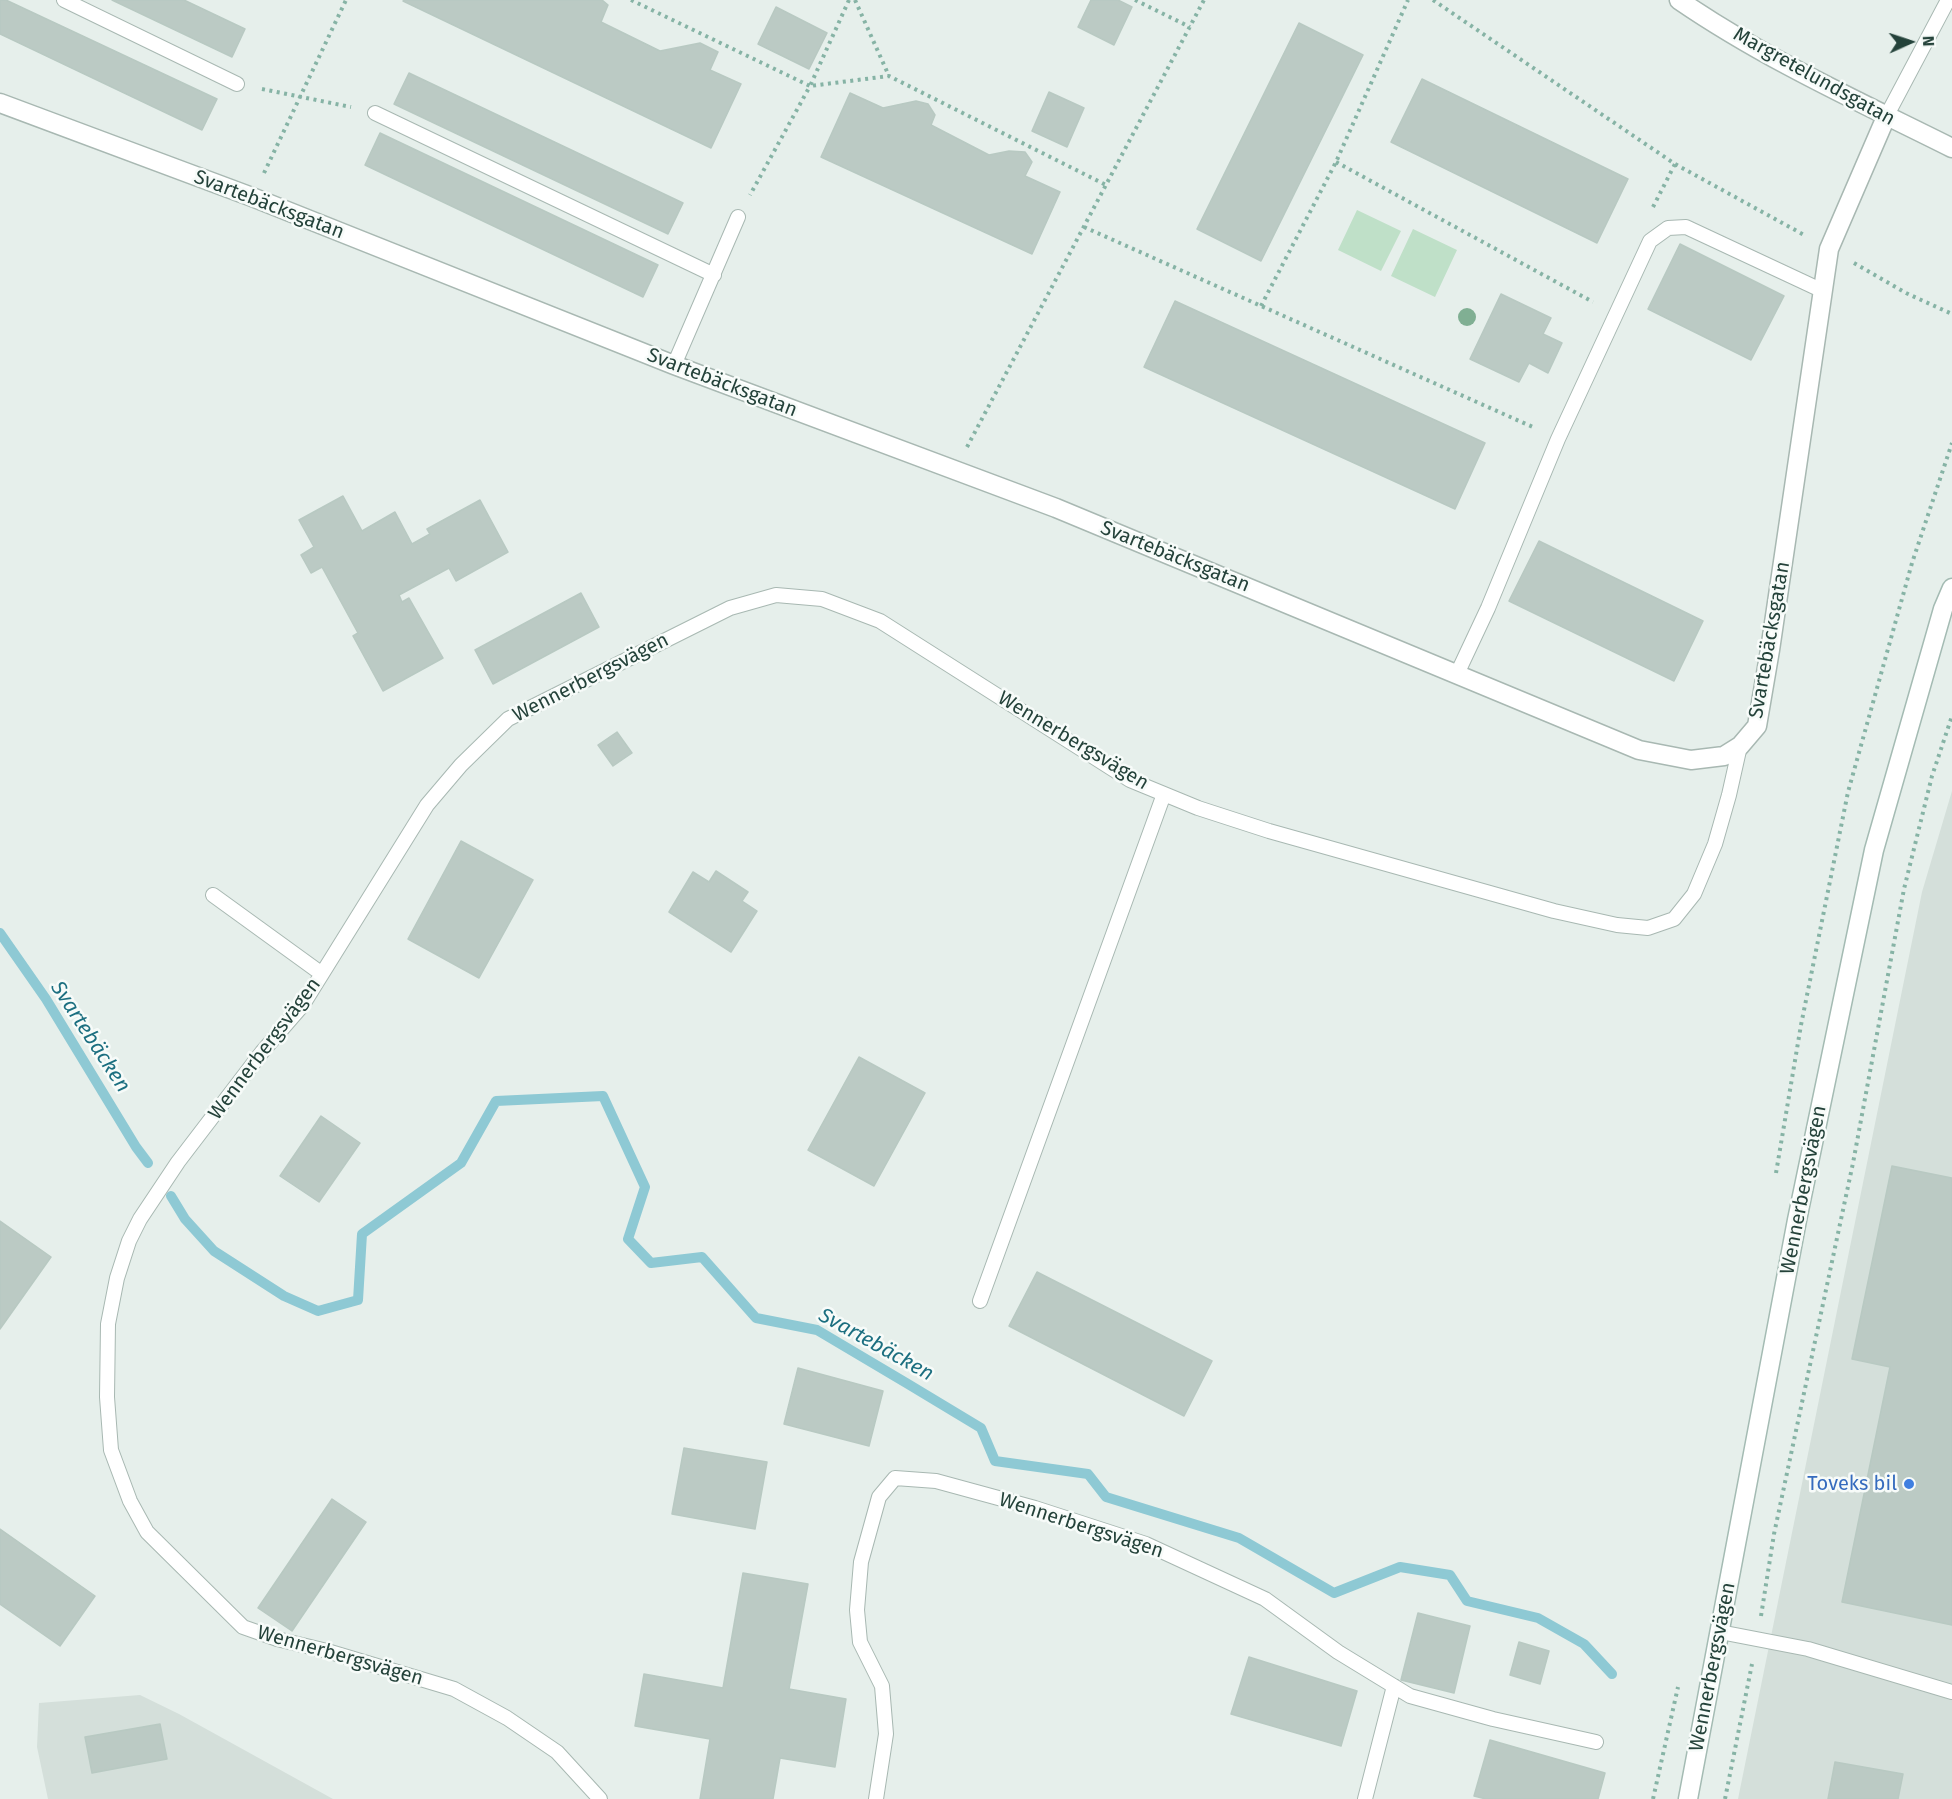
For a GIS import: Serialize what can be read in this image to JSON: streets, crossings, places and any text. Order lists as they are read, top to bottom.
{
  "streets": {
    "street": ["Margretelundsgatan", "Svartebäcksgatan", "Wennerbergsvägen"]
  },
  "crossings": [
    ["Margretelundsgatan", "Svartebäcksgatan"],
    ["Svartebäcksgatan", "Wennerbergsvägen"]
  ],
  "water": ["Svartebäcken"],
  "places": ["Toveks bil"],
  "north": "right"
}
